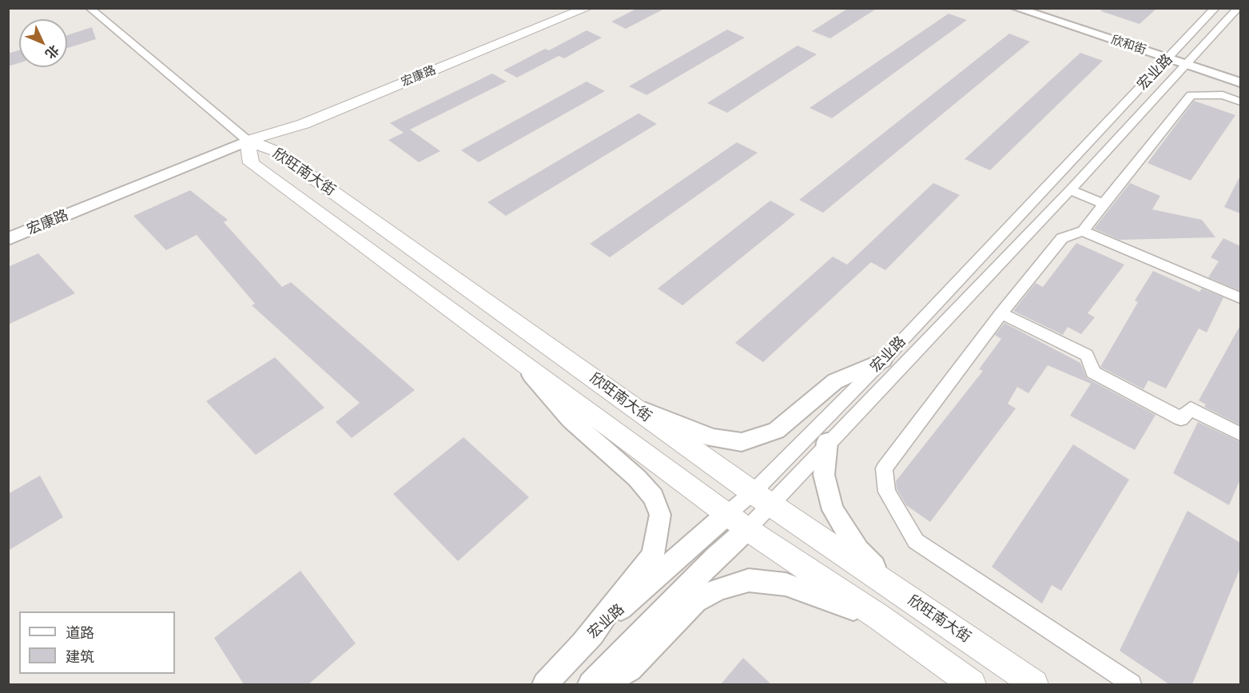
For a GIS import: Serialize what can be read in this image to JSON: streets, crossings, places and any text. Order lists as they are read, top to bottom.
{
  "streets": {
    "main road": ["宏康路", "欣旺南大街"],
    "street": ["欣和街", "宏业路"]
  },
  "crossings": [
    ["欣和街", "宏业路"],
    ["宏业路", "欣旺南大街"],
    ["宏康路", "欣旺南大街"]
  ],
  "legend": ["道路", "建筑"],
  "north": "bottom right"
}
